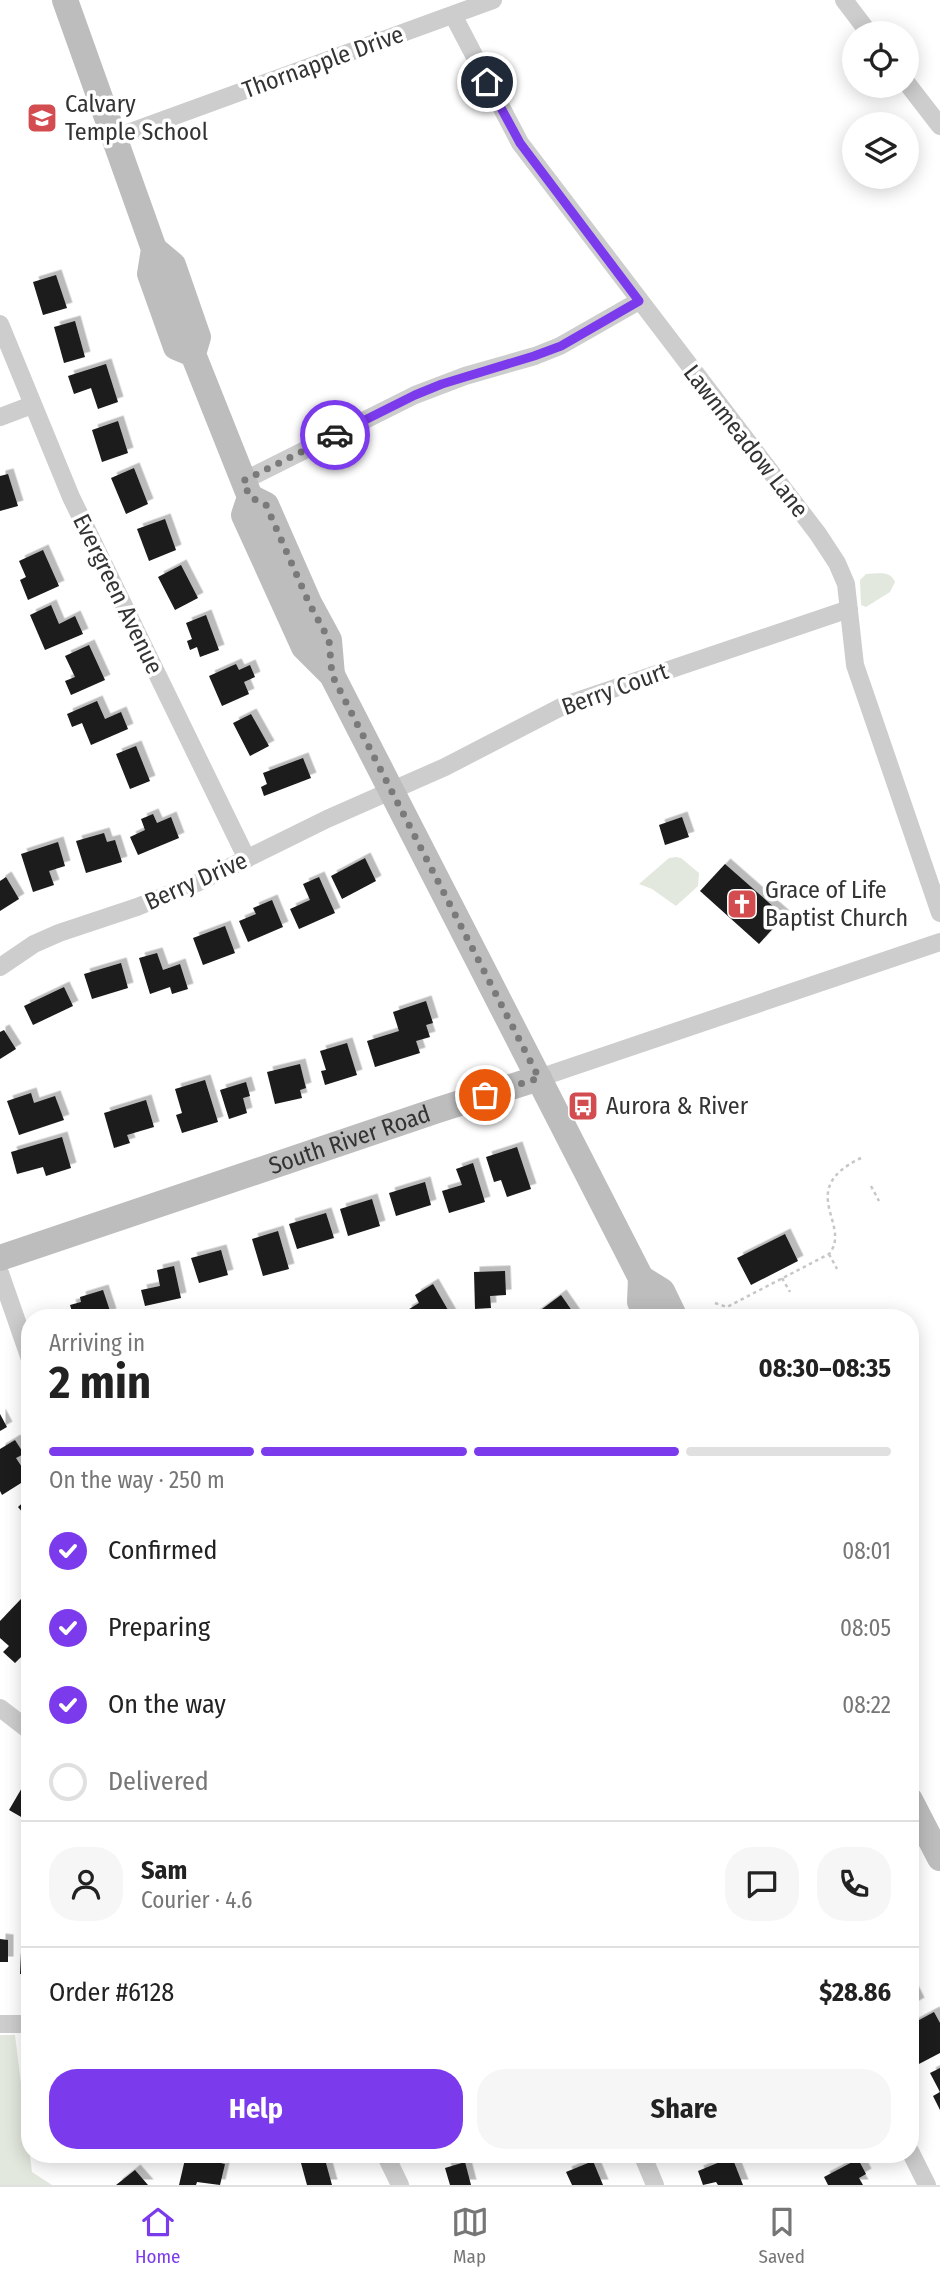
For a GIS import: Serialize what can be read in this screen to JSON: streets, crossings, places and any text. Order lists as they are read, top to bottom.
{
  "streets": {
    "main road": ["South River Road"],
    "street": [
      "Thornapple Drive",
      "Lawnmeadow Lane",
      "Evergreen Avenue",
      "Berry Court",
      "Berry Drive"
    ]
  },
  "crossings": [
    ["Thornapple Drive", "Lawnmeadow Lane"],
    ["Lawnmeadow Lane", "Berry Court"],
    ["Evergreen Avenue", "Berry Drive"],
    ["Berry Court", "Berry Drive"]
  ],
  "places": {
    "school or university": ["Calvary Temple School"],
    "church": ["Grace of Life Baptist Church"],
    "bus stop": ["Aurora & River"]
  },
  "page": {
    "heading": ["2 min", "Arriving in", "08:30–08:35"],
    "panel": [
      "Sam",
      "Courier · 4.6",
      "Order #6128",
      "$28.86"
    ],
    "bar": "On the way · 250 m",
    "list": [
      ["Confirmed", "08:01"],
      ["Preparing", "08:05"],
      ["On the way", "08:22"],
      "Delivered"
    ],
    "buttons": ["Help", "Share"],
    "tabs": ["Home", "Map", "Saved"]
  }
}
